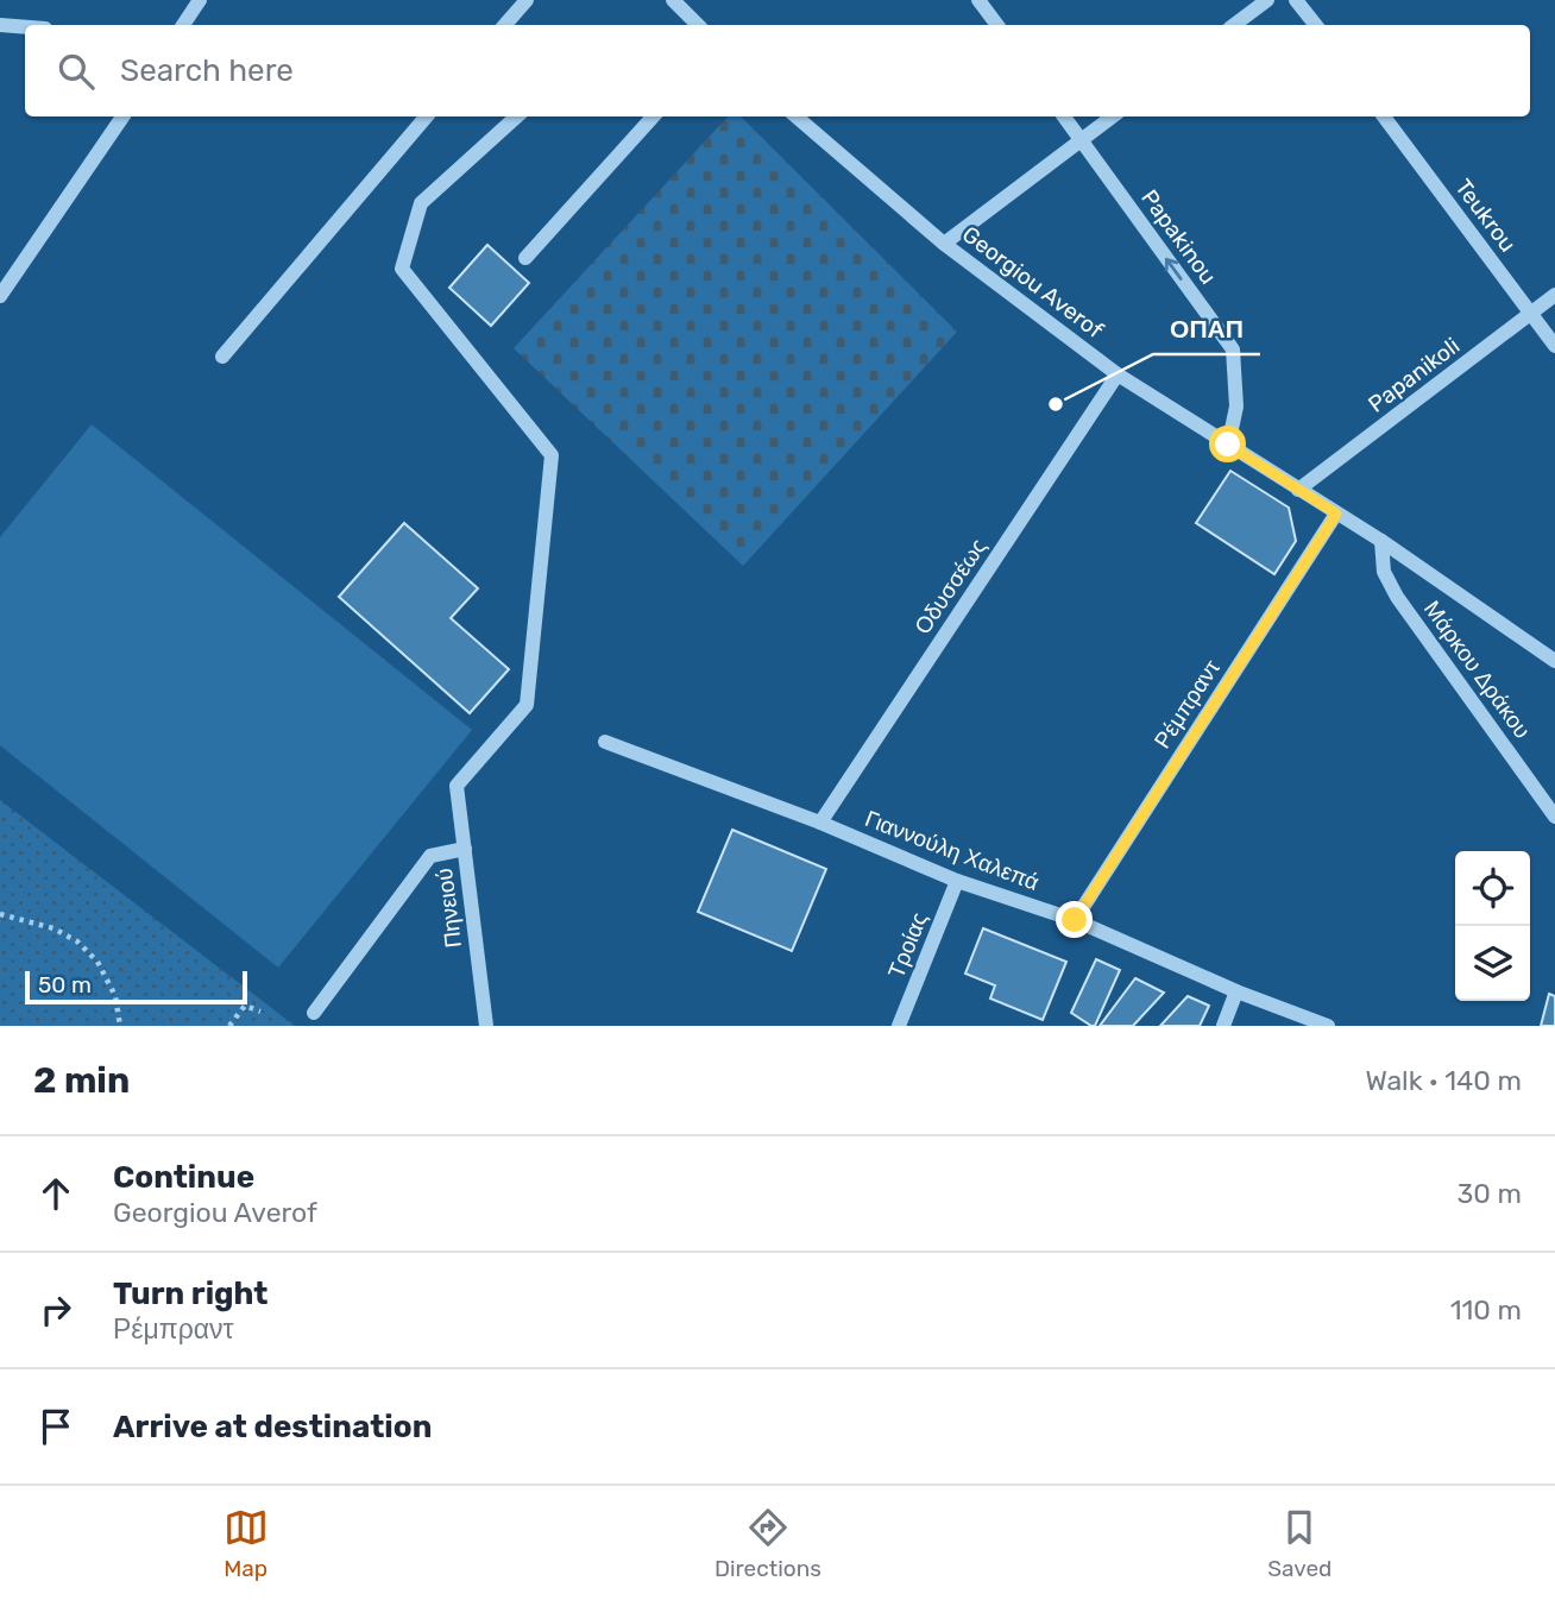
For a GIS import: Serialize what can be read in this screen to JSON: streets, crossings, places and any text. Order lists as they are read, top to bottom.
{
  "streets": {
    "street": [
      "Teukrou",
      "Papakinou",
      "Georgiou Averof",
      "Papanikoli",
      "Οδυσσέως",
      "Μάρκου Δράκου",
      "Ρέμπραντ",
      "Γιαννούλη Χαλεπά",
      "Πηνειού",
      "Τροίας"
    ]
  },
  "crossings": [
    ["Teukrou", "Papanikoli"],
    ["Papakinou", "Georgiou Averof"],
    ["Georgiou Averof", "Papanikoli"],
    ["Georgiou Averof", "Οδυσσέως"],
    ["Georgiou Averof", "Μάρκου Δράκου"],
    ["Georgiou Averof", "Ρέμπραντ"],
    ["Οδυσσέως", "Γιαννούλη Χαλεπά"],
    ["Ρέμπραντ", "Γιαννούλη Χαλεπά"],
    ["Γιαννούλη Χαλεπά", "Τροίας"]
  ],
  "one_way": ["Papakinou"],
  "places": ["ΟΠΑΠ"],
  "scale_bar": "50 m",
  "page": {
    "search": "Search here",
    "scale": "50 m",
    "heading": ["2 min", "Walk · 140 m"],
    "list": [
      ["Continue", "Georgiou Averof", "30 m"],
      ["Turn right", "Ρέμπραντ", "110 m"],
      "Arrive at destination"
    ],
    "nav": ["Map", "Directions", "Saved"]
  }
}
